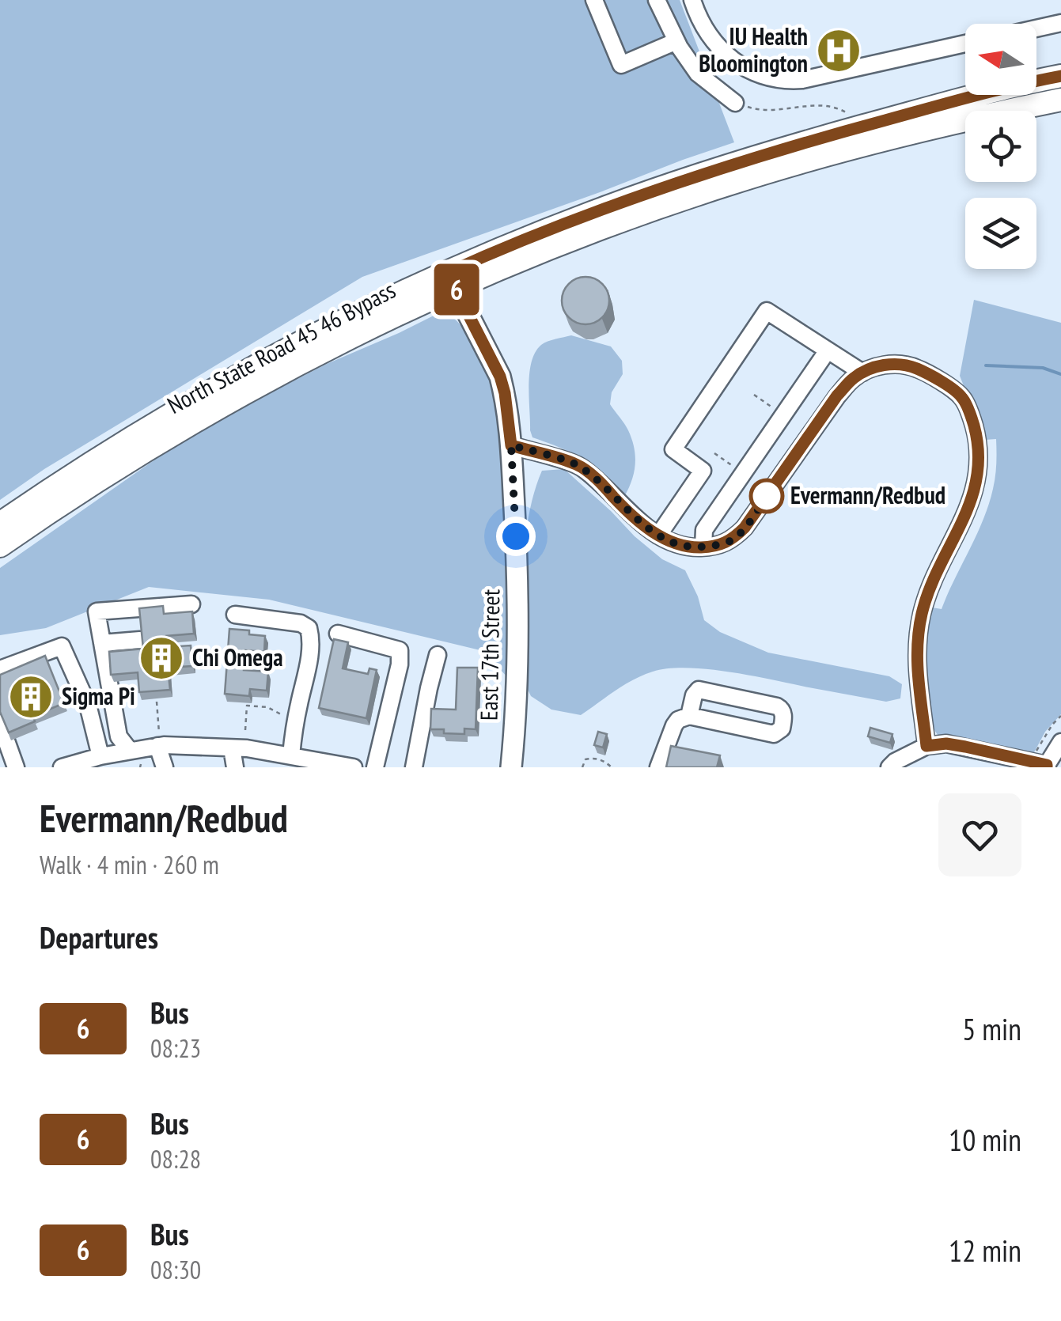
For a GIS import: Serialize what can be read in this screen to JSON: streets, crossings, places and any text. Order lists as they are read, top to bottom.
{
  "streets": {
    "highway": ["North State Road 45 46 Bypass"],
    "main road": ["East 17th Street"]
  },
  "crossings": [
    ["North State Road 45 46 Bypass", "East 17th Street"]
  ],
  "places": {
    "hospital": ["IU Health Bloomington"],
    "other": ["Evermann/Redbud"],
    "building": ["Chi Omega", "Sigma Pi"]
  },
  "lines": ["bus line 6"],
  "north": "left",
  "page": {
    "on_map": "6",
    "heading": [
      ["Evermann/Redbud", "Walk · 4 min · 260 m"],
      "Departures"
    ],
    "list": [
      {
        "mark": "6",
        "name": "Bus",
        "note": "08:23",
        "value": "5 min"
      },
      {
        "mark": "6",
        "name": "Bus",
        "note": "08:28",
        "value": "10 min"
      },
      {
        "mark": "6",
        "name": "Bus",
        "note": "08:30",
        "value": "12 min"
      }
    ]
  }
}
